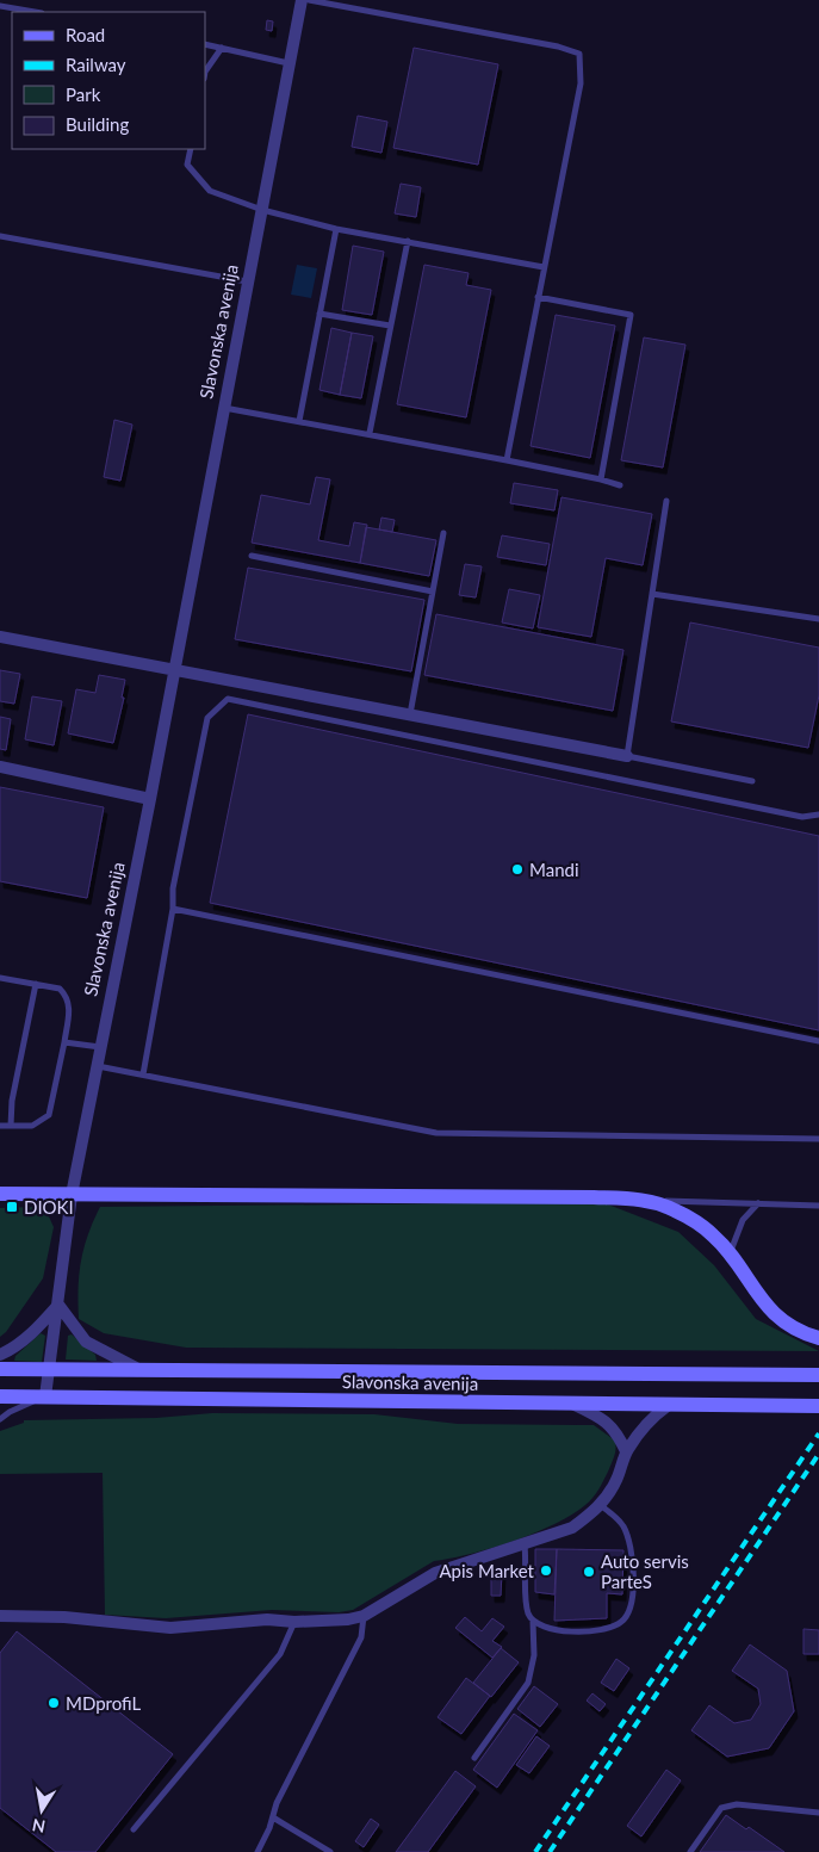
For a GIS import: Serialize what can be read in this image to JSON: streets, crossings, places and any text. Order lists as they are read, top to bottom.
{
  "streets": {
    "main road": ["Slavonska avenija"]
  },
  "places": {
    "other": [
      "Mandi",
      "Apis Market",
      "Auto servis ParteS",
      "MDprofiL"
    ],
    "transit": ["DIOKI"]
  },
  "legend": [
    "Road",
    "Railway",
    "Park",
    "Building"
  ],
  "north": "bottom"
}
